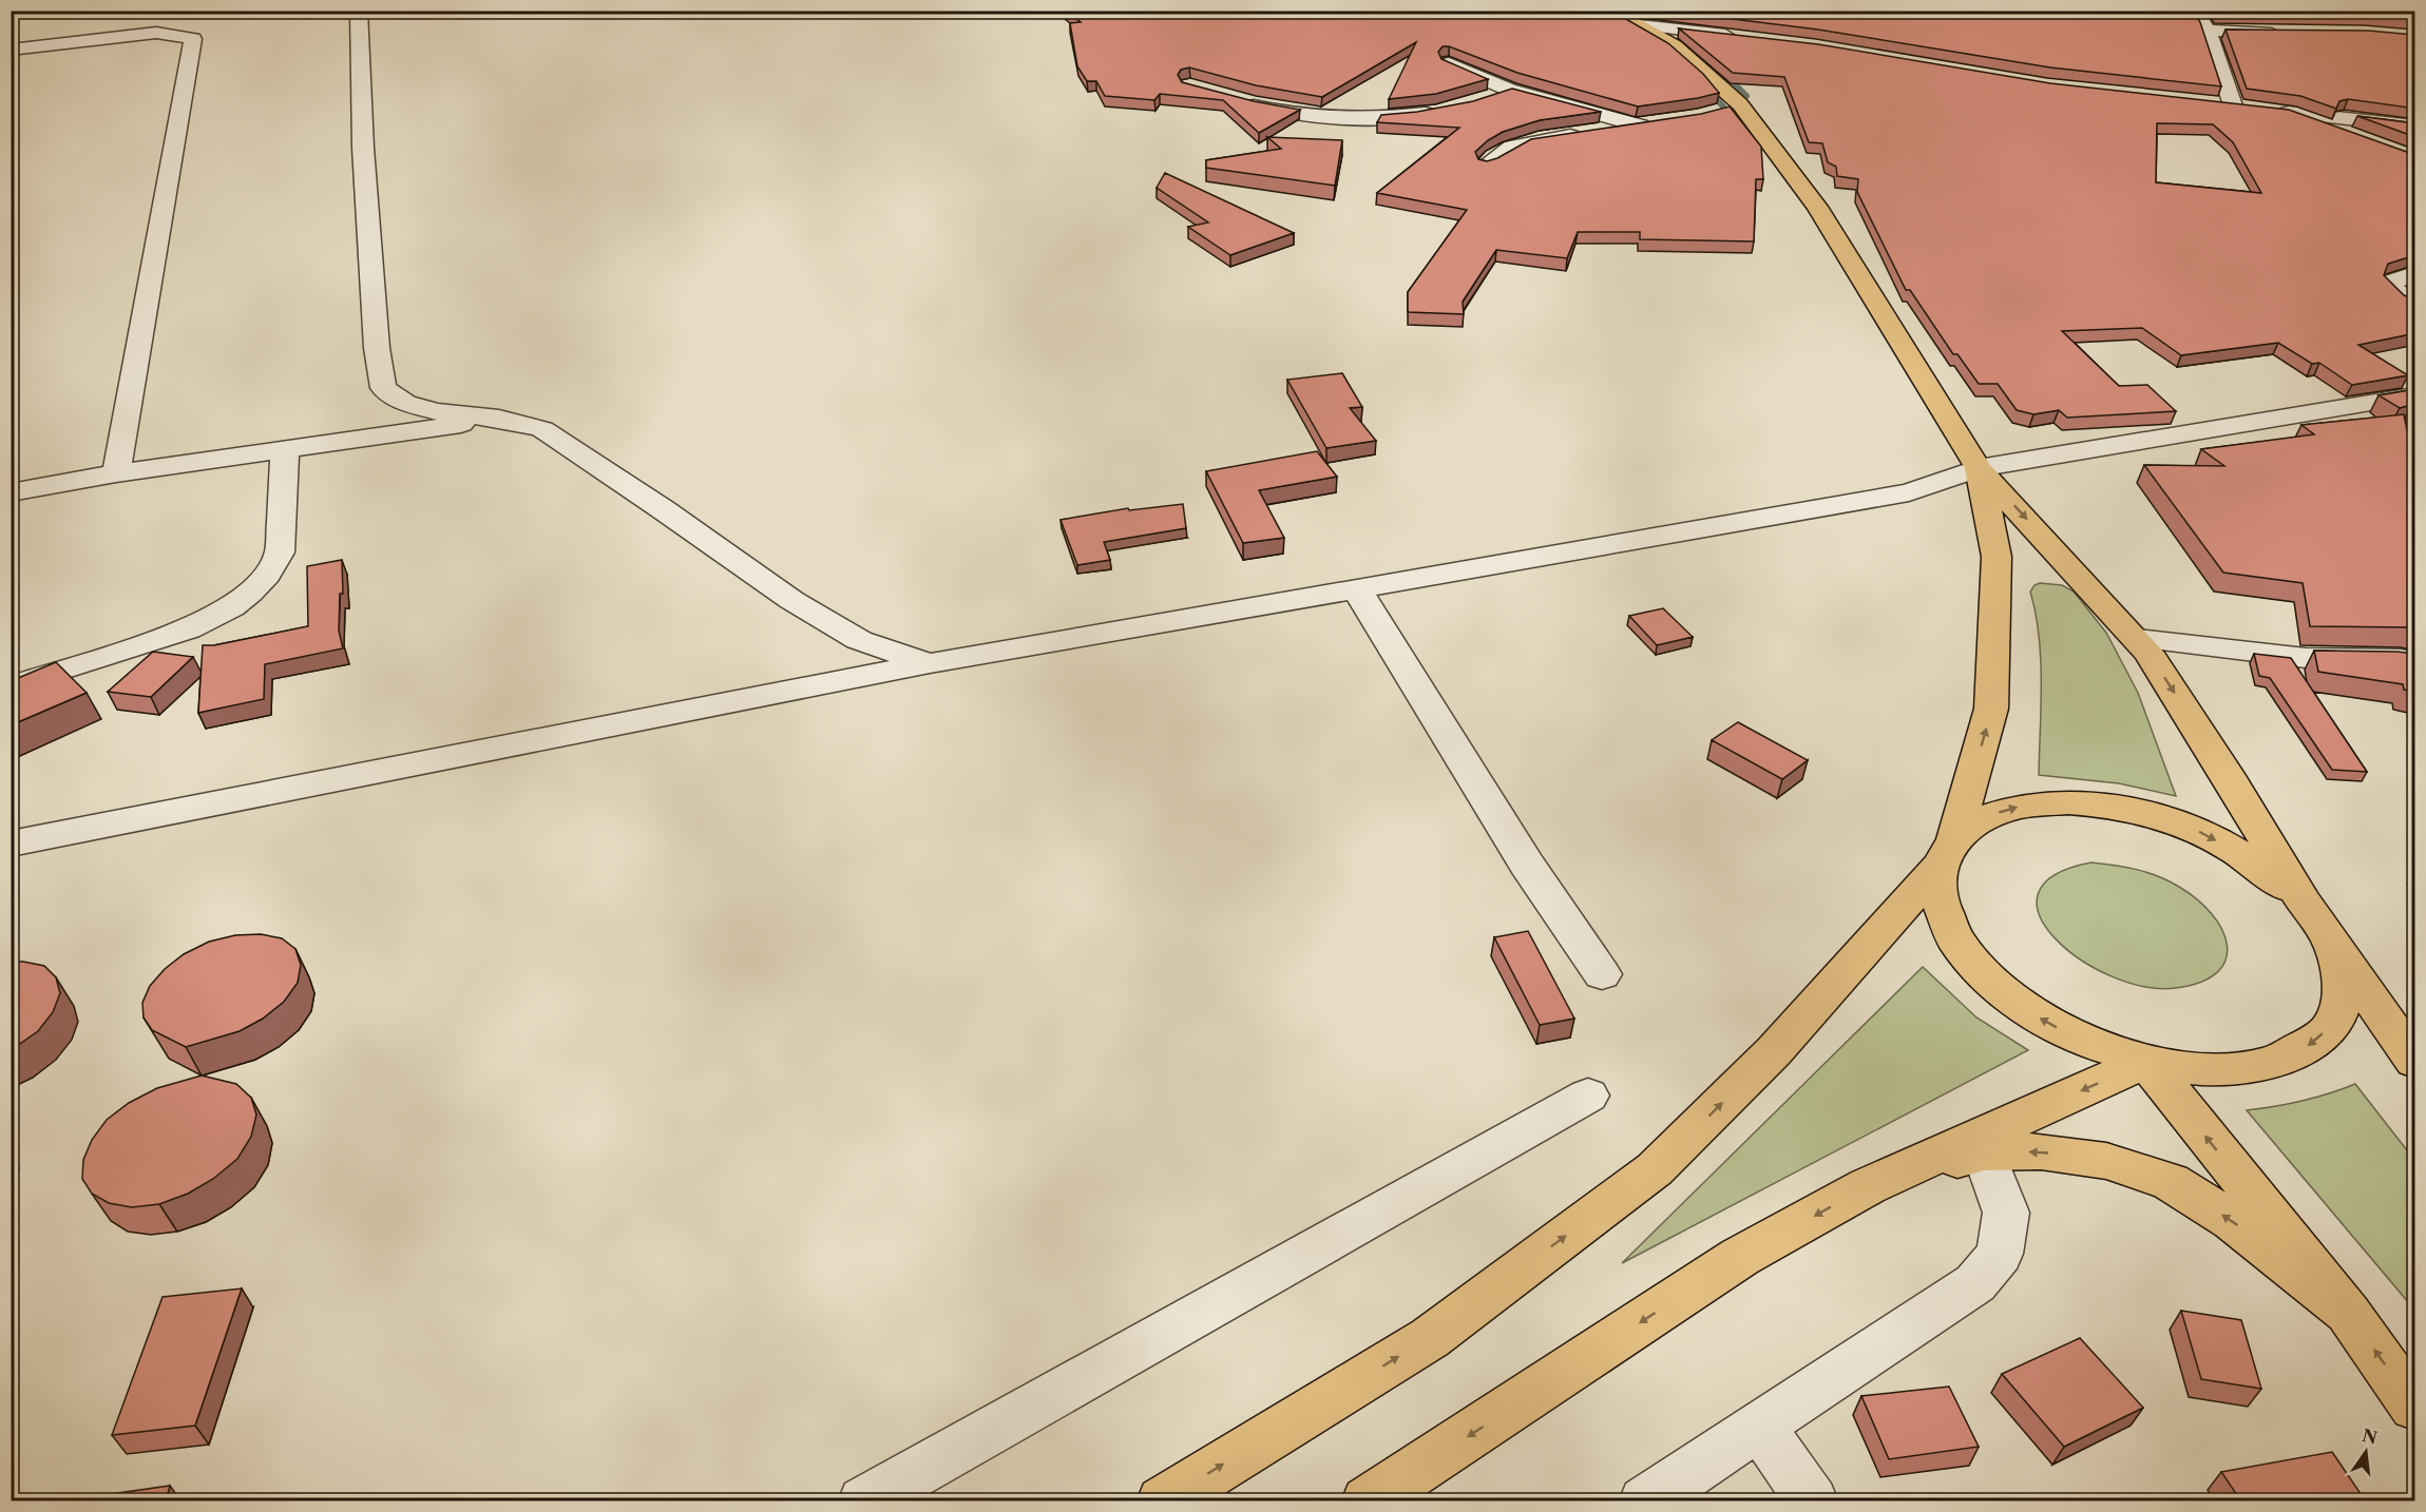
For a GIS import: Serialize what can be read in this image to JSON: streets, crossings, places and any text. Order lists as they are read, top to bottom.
{
  "north": "top"
}
